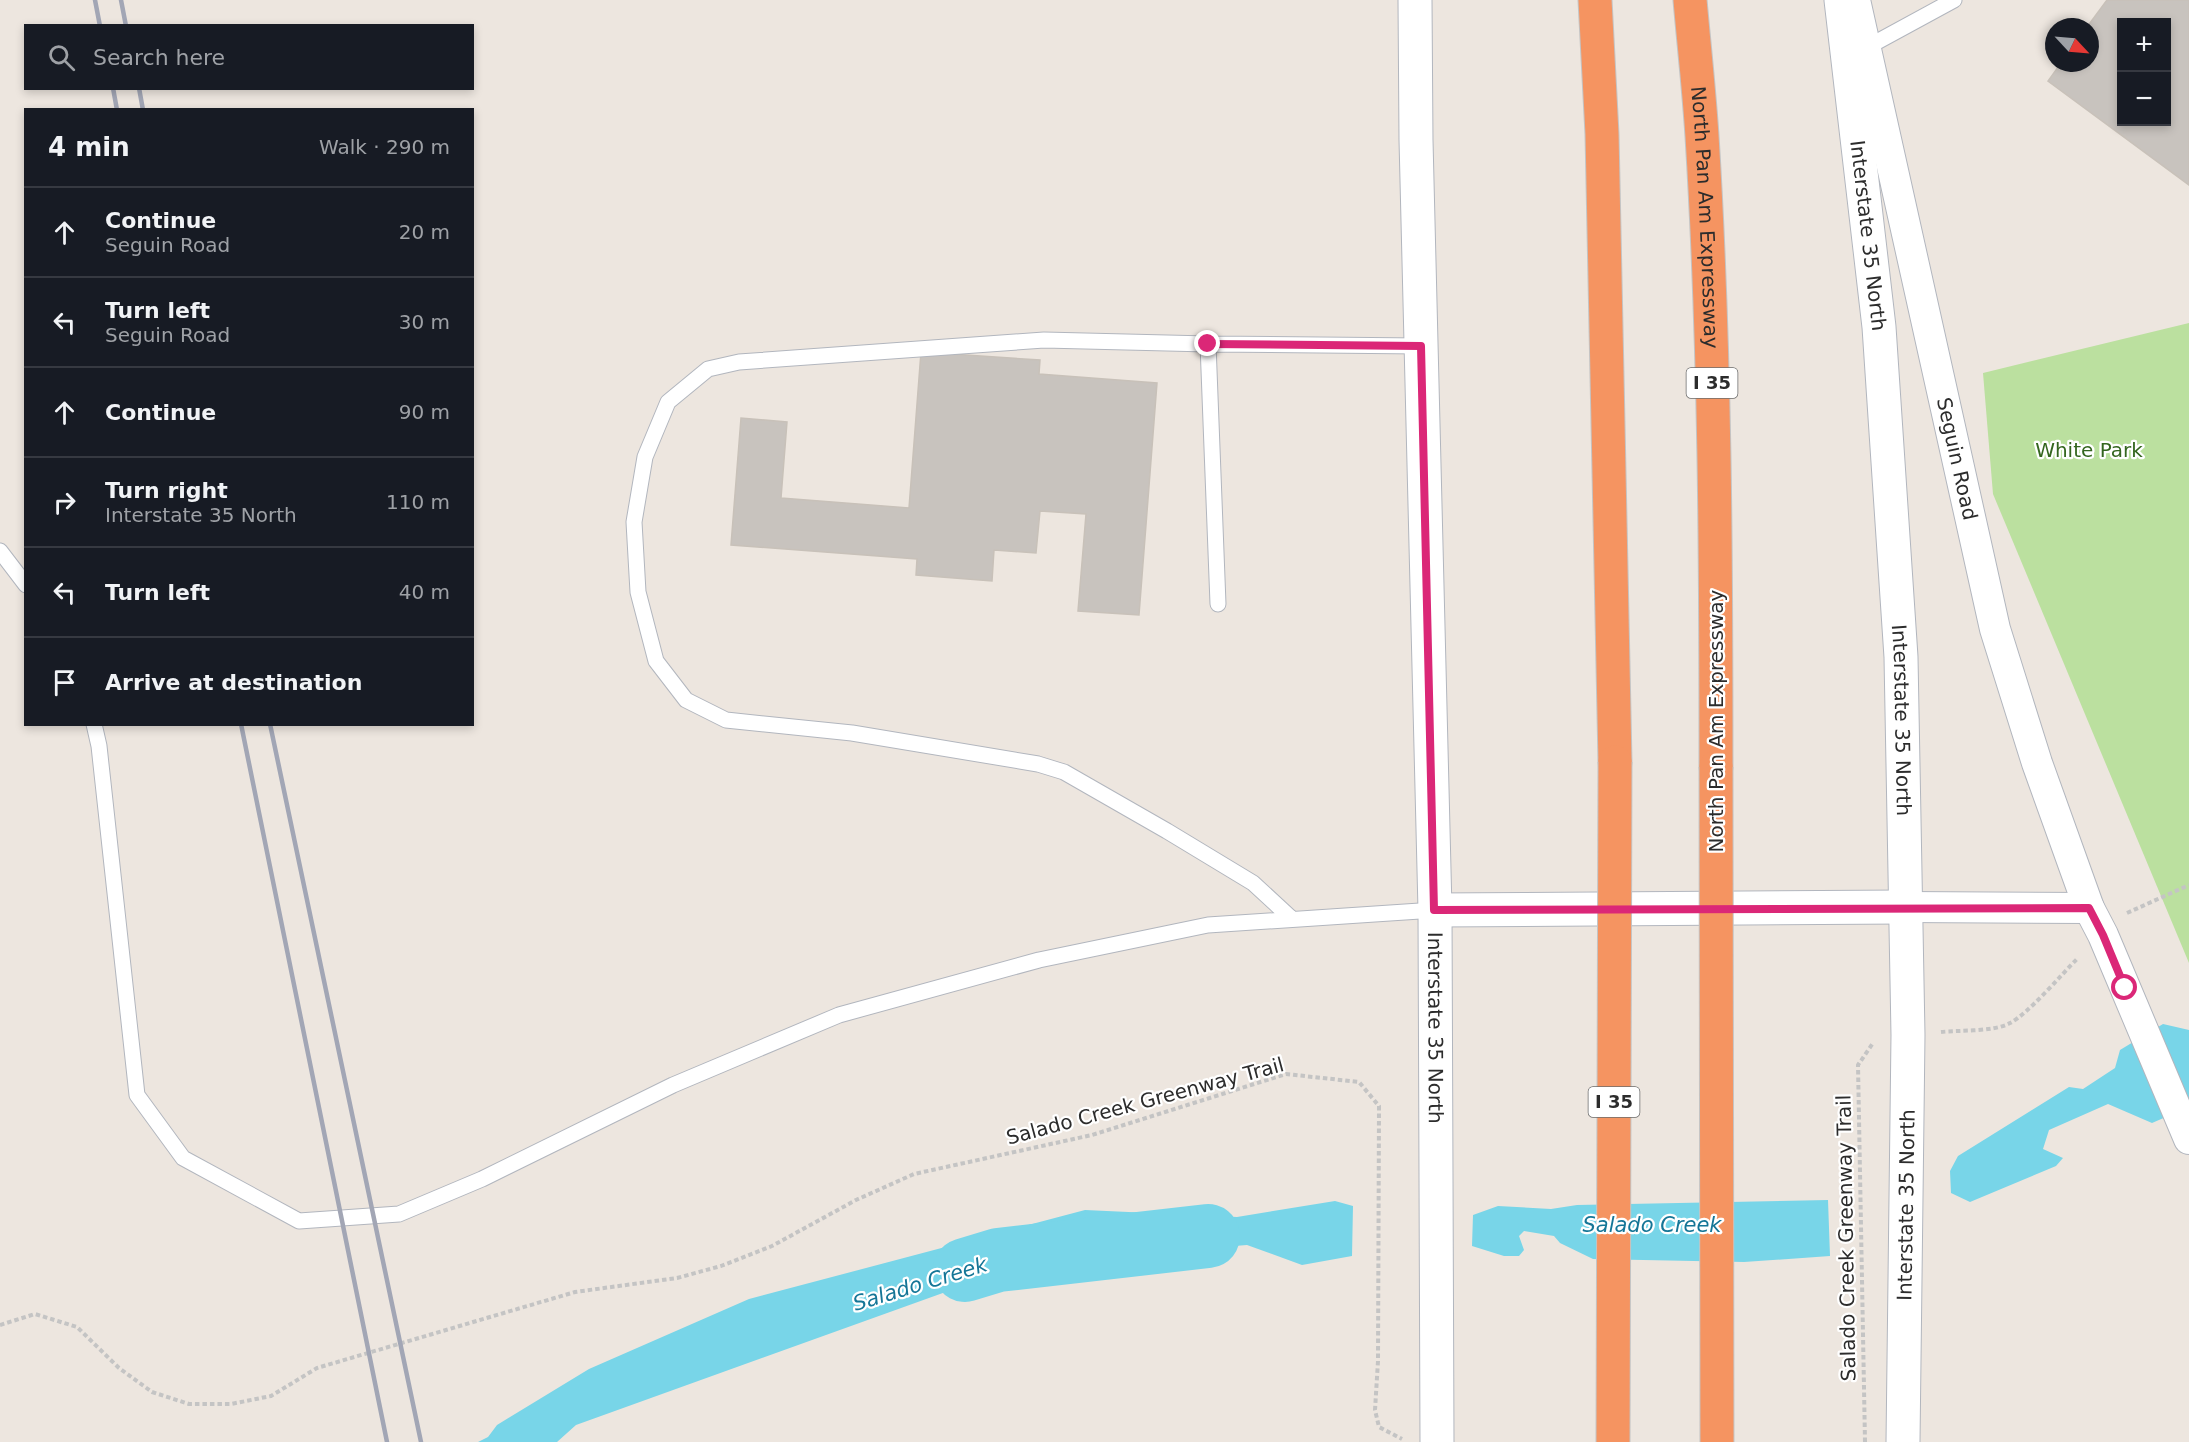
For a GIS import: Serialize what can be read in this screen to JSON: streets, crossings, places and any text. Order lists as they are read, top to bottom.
{
  "streets": {
    "highway": ["North Pan Am Expressway", "I 35"],
    "main road": ["Interstate 35 North"],
    "street": ["Seguin Road"],
    "path": ["Salado Creek Greenway Trail"]
  },
  "crossings": [
    ["Interstate 35 North", "Seguin Road"],
    ["Interstate 35 North", "Salado Creek Greenway Trail"]
  ],
  "water": ["Salado Creek"],
  "parks": ["White Park"],
  "north": "bottom right",
  "page": {
    "map_buttons": ["+", "−"],
    "search": "Search here",
    "heading": ["4 min", "Walk · 290 m"],
    "list": [
      ["Continue", "Seguin Road", "20 m"],
      ["Turn left", "Seguin Road", "30 m"],
      ["Continue", "90 m"],
      ["Turn right", "Interstate 35 North", "110 m"],
      ["Turn left", "40 m"],
      "Arrive at destination"
    ]
  }
}
